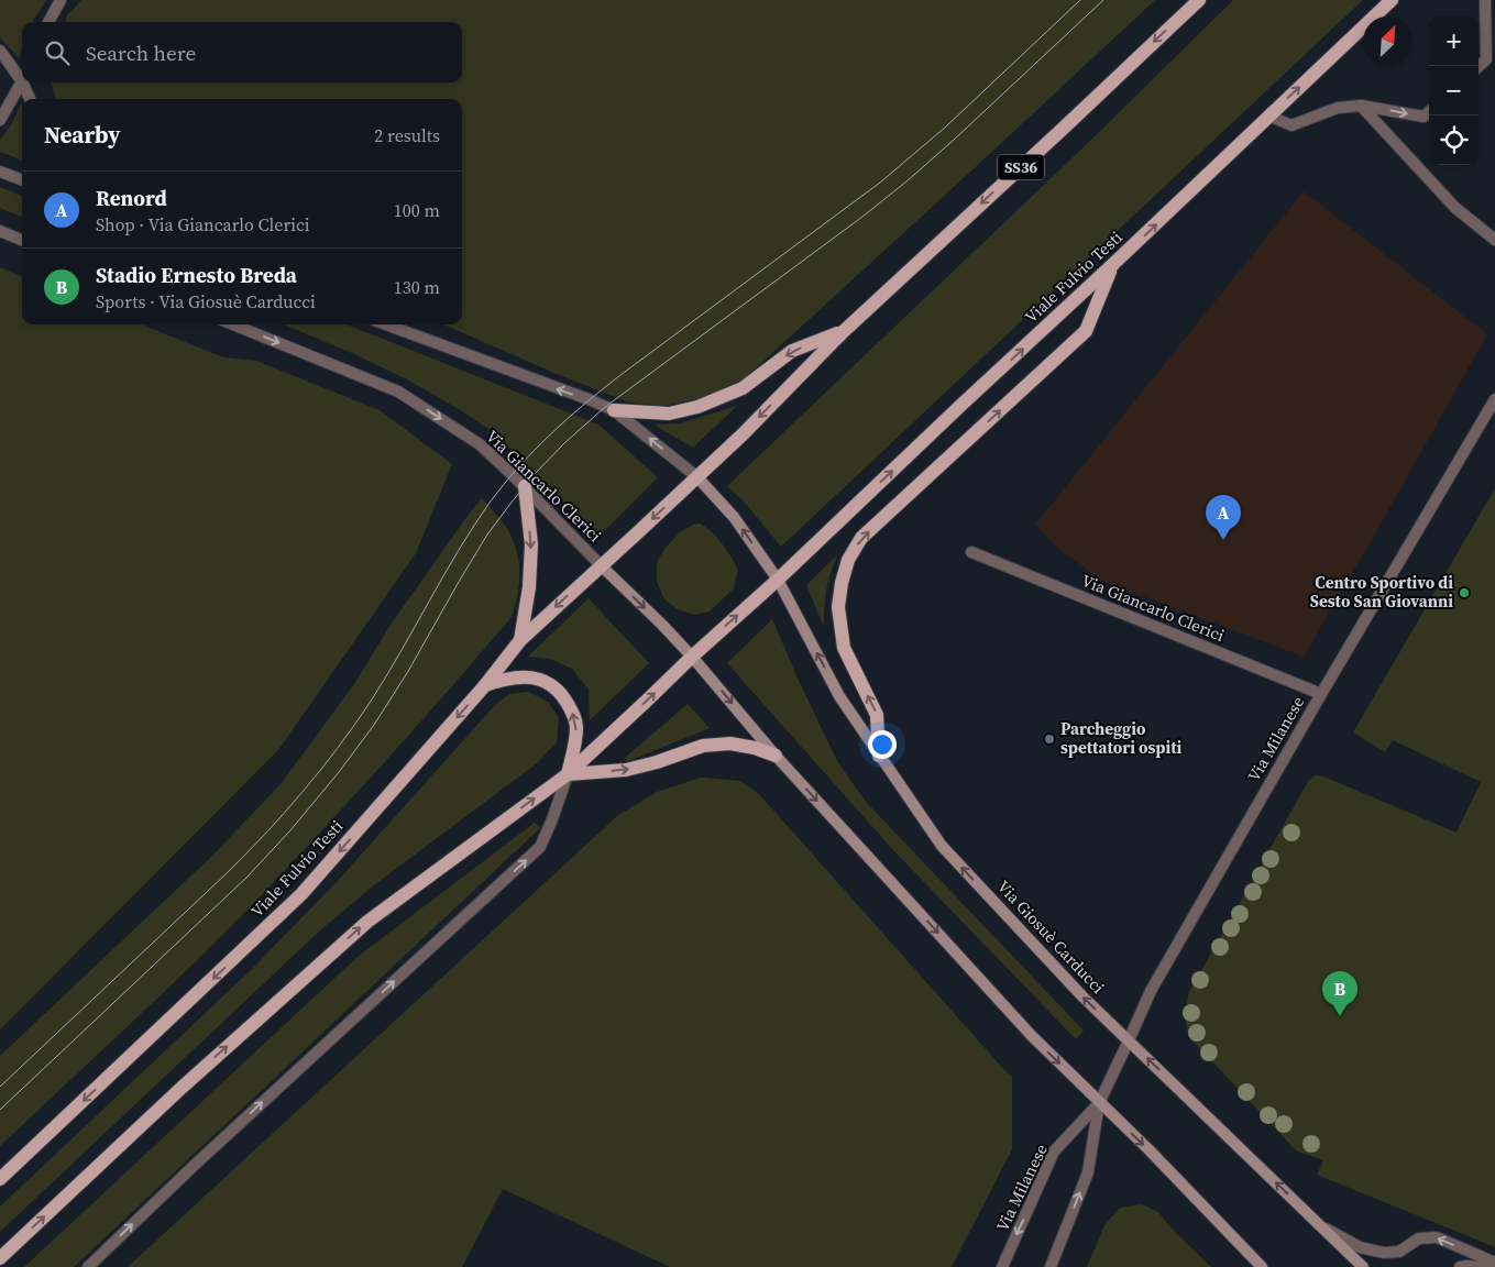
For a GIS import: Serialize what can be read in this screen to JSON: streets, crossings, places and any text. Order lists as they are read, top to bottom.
{
  "streets": {
    "main road": ["SS36", "Viale Fulvio Testi", "Via Giosuè Carducci"],
    "street": ["Via Giancarlo Clerici", "Via Milanese"]
  },
  "crossings": [
    ["Viale Fulvio Testi", "Via Giancarlo Clerici"],
    ["Viale Fulvio Testi", "Via Giosuè Carducci"],
    ["Via Giancarlo Clerici", "Via Milanese"],
    ["Via Milanese", "Via Giosuè Carducci"]
  ],
  "places": ["Centro Sportivo di Sesto San Giovanni", "Parcheggio spettatori ospiti"],
  "north": "top right",
  "page": {
    "map_buttons": ["+", "−"],
    "search": "Search here",
    "heading": ["Nearby", "2 results"],
    "list": [
      {
        "mark": "A",
        "name": "Renord",
        "note": "Shop · Via Giancarlo Clerici",
        "value": "100 m"
      },
      {
        "mark": "B",
        "name": "Stadio Ernesto Breda",
        "note": "Sports · Via Giosuè Carducci",
        "value": "130 m"
      }
    ],
    "pins": ["A", "B"]
  }
}
